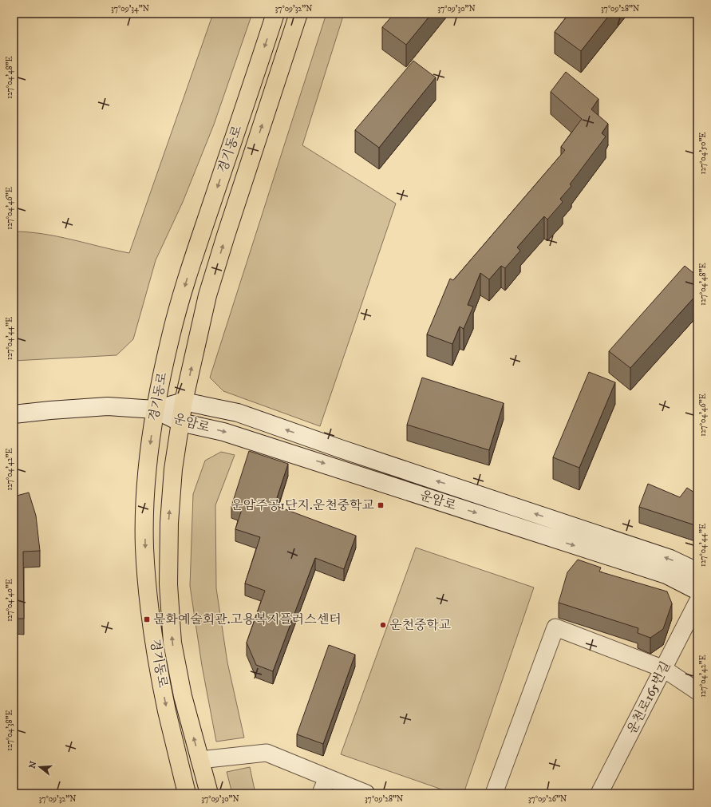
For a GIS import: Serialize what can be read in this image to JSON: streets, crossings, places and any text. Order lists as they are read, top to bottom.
{
  "streets": {
    "main road": ["경기동로"],
    "street": ["운암로", "운천로165번길"]
  },
  "crossings": [
    ["경기동로", "운암로"]
  ],
  "places": {
    "transit": ["운암주공1단지.운천중학교", "문화예술회관.고용복지플러스센터"],
    "other": ["운천중학교"]
  },
  "north": "left",
  "coordinates": [
    "37°09'34\"N",
    "37°09'32\"N",
    "37°09'30\"N",
    "37°09'28\"N",
    "127°04'48\"E",
    "127°04'50\"E",
    "127°04'46\"E",
    "127°04'44\"E",
    "127°04'42\"E",
    "127°04'40\"E",
    "127°04'38\"E",
    "37°09'26\"N"
  ]
}
